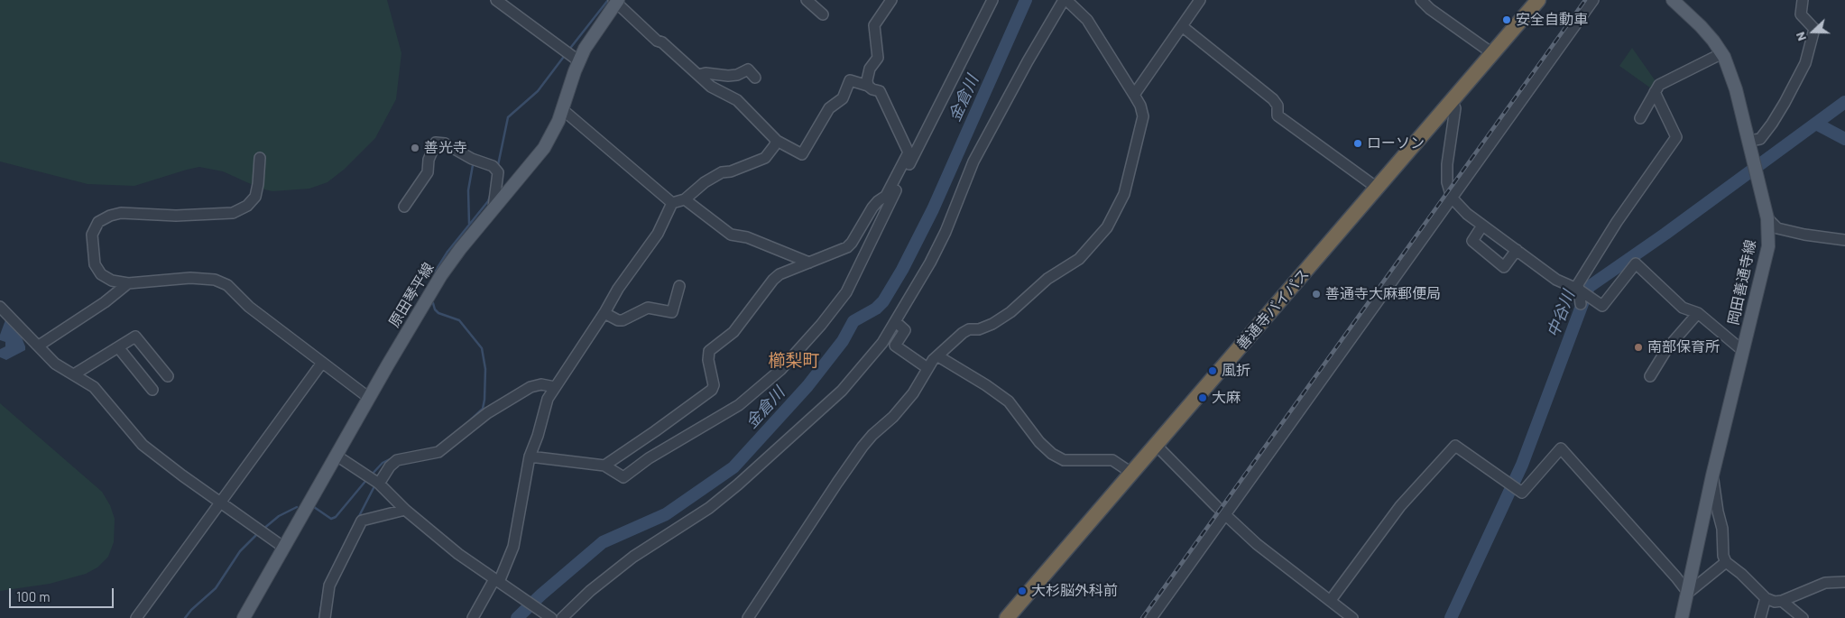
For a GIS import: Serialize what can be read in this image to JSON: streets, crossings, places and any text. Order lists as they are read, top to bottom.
{
  "streets": {
    "highway": ["善通寺バイパス"],
    "main road": ["岡田善通寺線", "原田琴平線"]
  },
  "districts": ["櫛梨町"],
  "water": ["金倉川", "中谷川"],
  "places": [
    "安全自動車",
    "ローソン",
    "善光寺",
    "善通寺大麻郵便局",
    "南部保育所",
    "風折",
    "大麻",
    "大杉脳外科前"
  ],
  "scale_bar": "100 m",
  "north": "left"
}
